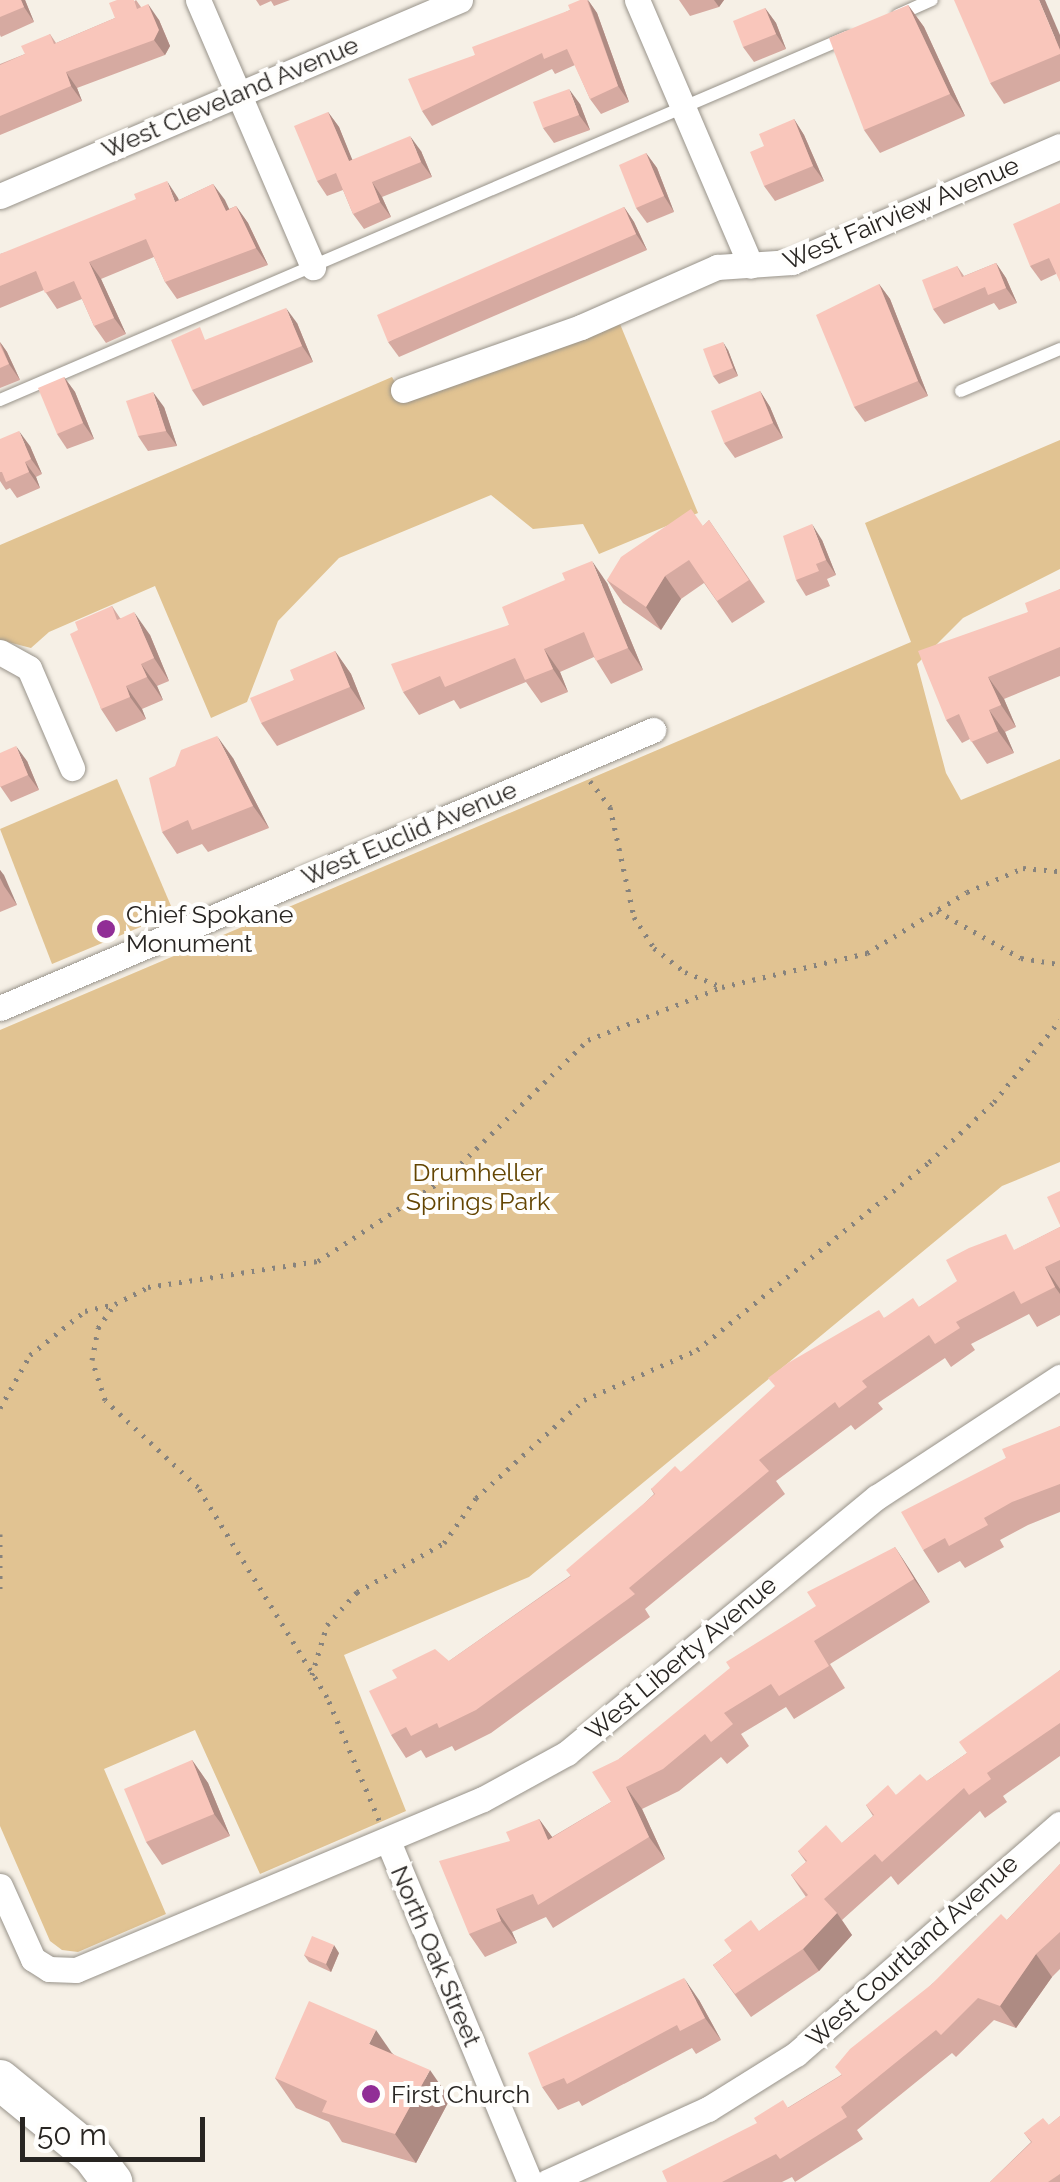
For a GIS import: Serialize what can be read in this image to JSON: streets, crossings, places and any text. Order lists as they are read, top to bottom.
{
  "streets": {
    "street": [
      "West Cleveland Avenue",
      "West Fairview Avenue",
      "West Euclid Avenue",
      "West Liberty Avenue",
      "West Courtland Avenue",
      "North Oak Street"
    ]
  },
  "crossings": [
    ["West Liberty Avenue", "North Oak Street"]
  ],
  "parks": ["Drumheller Springs Park"],
  "places": ["Chief Spokane Monument", "First Church"],
  "scale_bar": "50 m"
}
